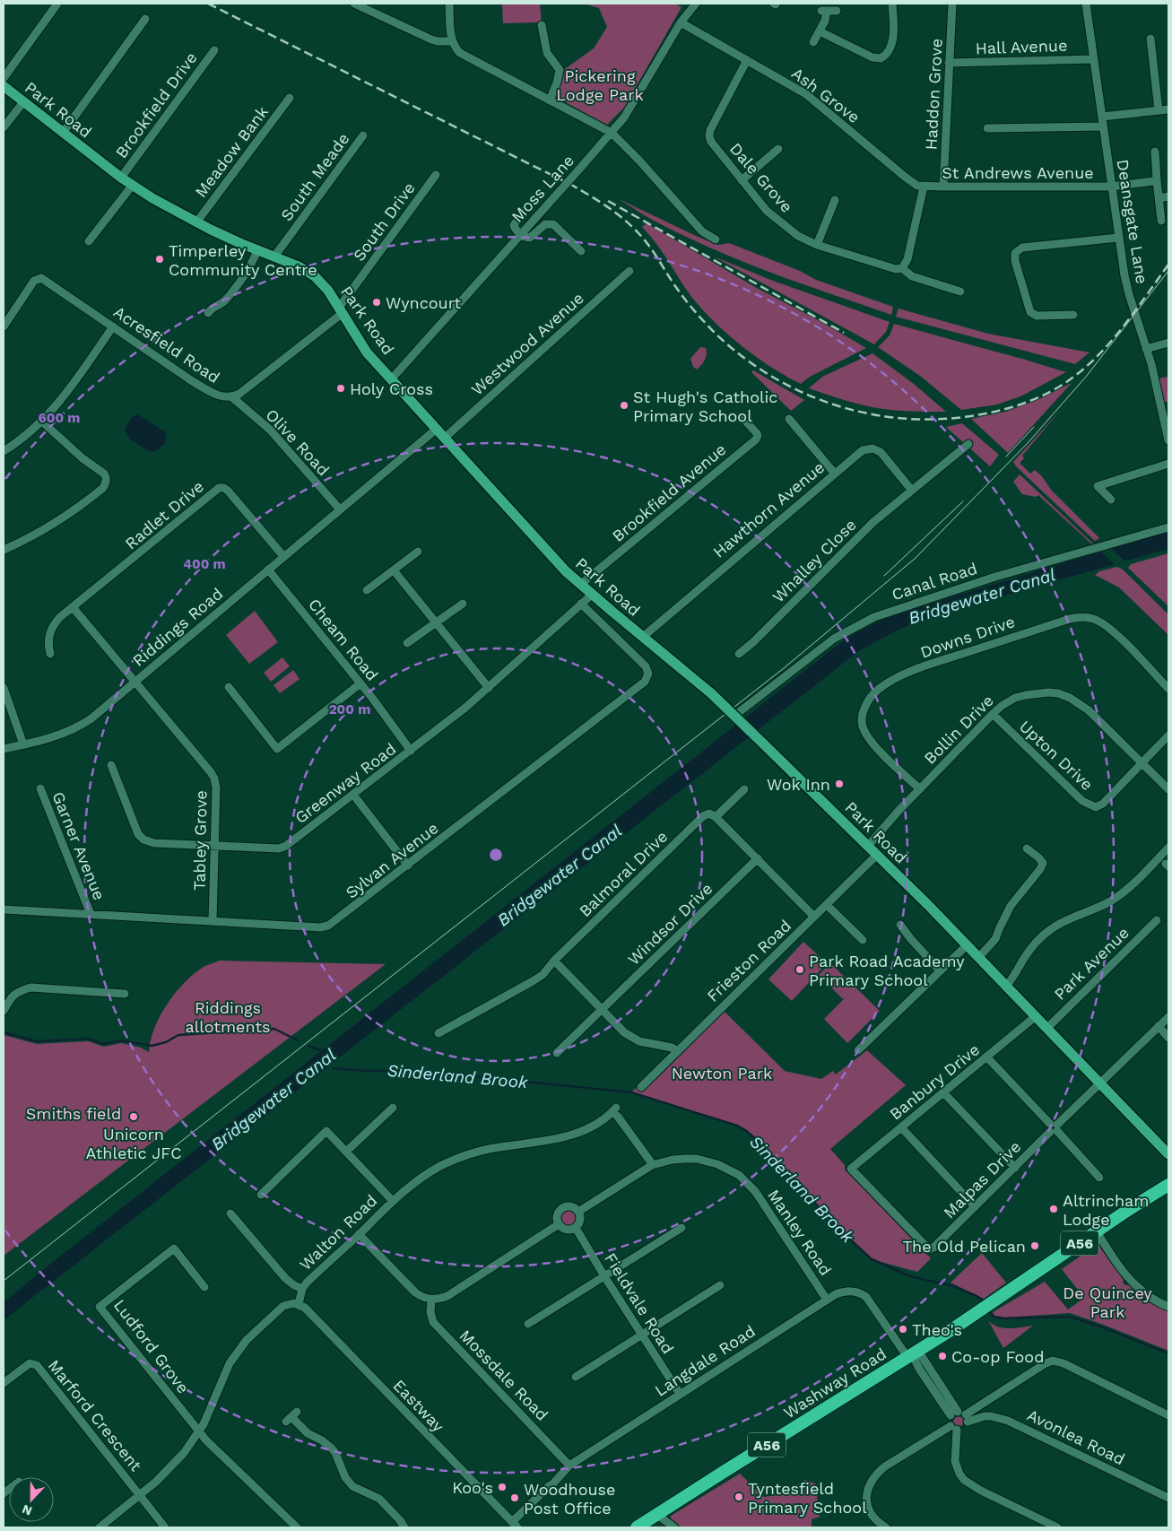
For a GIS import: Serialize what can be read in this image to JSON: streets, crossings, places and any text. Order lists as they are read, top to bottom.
{
  "streets": {
    "highway": ["A56", "Washway Road"],
    "main road": ["Park Road"],
    "street": [
      "Hall Avenue",
      "Haddon Grove",
      "Ash Grove",
      "Brookfield Drive",
      "Meadow Bank",
      "St Andrews Avenue",
      "South Meade",
      "Dale Grove",
      "Moss Lane",
      "South Drive",
      "Deansgate Lane",
      "Westwood Avenue",
      "Acresfield Road",
      "Olive Road",
      "Brookfield Avenue",
      "Hawthorn Avenue",
      "Radlet Drive",
      "Whalley Close",
      "Canal Road",
      "Riddings Road",
      "Downs Drive",
      "Cheam Road",
      "Bollin Drive",
      "Upton Drive",
      "Greenway Road",
      "Tabley Grove",
      "Garner Avenue",
      "Sylvan Avenue",
      "Balmoral Drive",
      "Windsor Drive",
      "Frieston Road",
      "Park Avenue",
      "Banbury Drive",
      "Malpas Drive",
      "Walton Road",
      "Manley Road",
      "Fieldvale Road",
      "Ludford Grove",
      "Langdale Road",
      "Mossdale Road",
      "Eastway",
      "Marford Crescent",
      "Avonlea Road"
    ]
  },
  "crossings": [
    ["Hall Avenue", "Haddon Grove"],
    ["Hall Avenue", "Deansgate Lane"],
    ["Haddon Grove", "St Andrews Avenue"],
    ["Ash Grove", "St Andrews Avenue"],
    ["Ash Grove", "Dale Grove"],
    ["Ash Grove", "Moss Lane"],
    ["Brookfield Drive", "Park Road"],
    ["Park Road", "Meadow Bank"],
    ["Park Road", "South Meade"],
    ["Park Road", "Moss Lane"],
    ["Park Road", "South Drive"],
    ["Park Road", "Westwood Avenue"],
    ["Park Road", "Acresfield Road"],
    ["Park Road", "Brookfield Avenue"],
    ["Park Road", "Hawthorn Avenue"],
    ["Park Road", "Canal Road"],
    ["Park Road", "Riddings Road"],
    ["Park Road", "Bollin Drive"],
    ["Park Road", "Greenway Road"],
    ["Park Road", "Frieston Road"],
    ["Park Road", "Park Avenue"],
    ["Park Road", "Banbury Drive"],
    ["Park Road", "Malpas Drive"],
    ["St Andrews Avenue", "Deansgate Lane"],
    ["South Drive", "Acresfield Road"],
    ["Acresfield Road", "Olive Road"],
    ["Olive Road", "Riddings Road"],
    ["Hawthorn Avenue", "Whalley Close"],
    ["Radlet Drive", "Riddings Road"],
    ["Radlet Drive", "Tabley Grove"],
    ["Riddings Road", "Cheam Road"],
    ["Riddings Road", "Tabley Grove"],
    ["Downs Drive", "Bollin Drive"],
    ["Cheam Road", "Greenway Road"],
    ["Bollin Drive", "Upton Drive"],
    ["Greenway Road", "Tabley Grove"],
    ["Greenway Road", "Sylvan Avenue"],
    ["Tabley Grove", "Sylvan Avenue"],
    ["Garner Avenue", "Sylvan Avenue"],
    ["Banbury Drive", "Malpas Drive"],
    ["Walton Road", "Manley Road"],
    ["Walton Road", "Eastway"],
    ["Manley Road", "Fieldvale Road"],
    ["Manley Road", "Langdale Road"],
    ["A56", "Washway Road"],
    ["Fieldvale Road", "Langdale Road"],
    ["Langdale Road", "Mossdale Road"],
    ["Langdale Road", "Washway Road"],
    ["Langdale Road", "Eastway"]
  ],
  "water": ["Bridgewater Canal", "Sinderland Brook"],
  "parks": [
    "Pickering Lodge Park",
    "Riddings allotments",
    "Newton Park",
    "Smiths field",
    "De Quincey Park"
  ],
  "places": [
    "Timperley Community Centre",
    "Wyncourt",
    "Holy Cross",
    "St Hugh's Catholic Primary School",
    "Wok Inn",
    "Park Road Academy Primary School",
    "Unicorn Athletic JFC",
    "Altrincham Lodge",
    "The Old Pelican",
    "Theo's",
    "Co-op Food",
    "Koo's",
    "Tyntesfield Primary School",
    "Woodhouse Post Office"
  ],
  "north": "bottom",
  "rings": ["600 m", "400 m", "200 m"]
}
